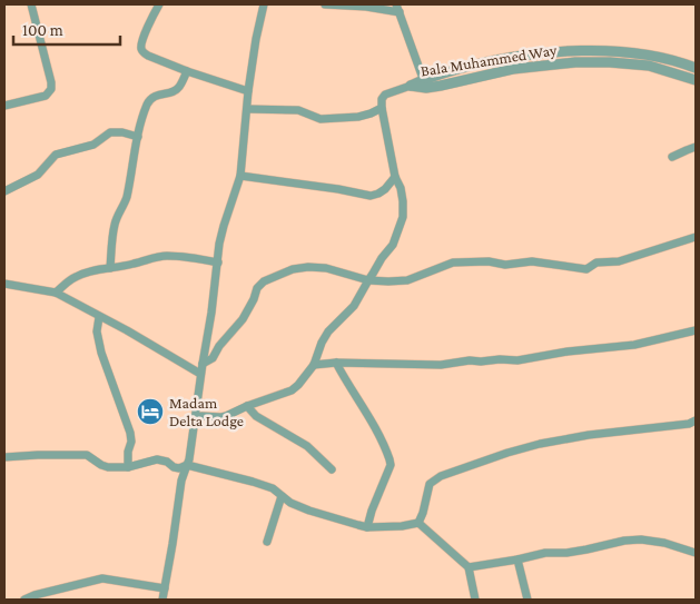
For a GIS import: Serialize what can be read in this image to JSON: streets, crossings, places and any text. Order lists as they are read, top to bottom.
{
  "streets": {
    "street": ["Bala Muhammed Way"]
  },
  "places": {
    "hotel": ["Madam Delta Lodge"]
  },
  "scale_bar": "100 m"
}
